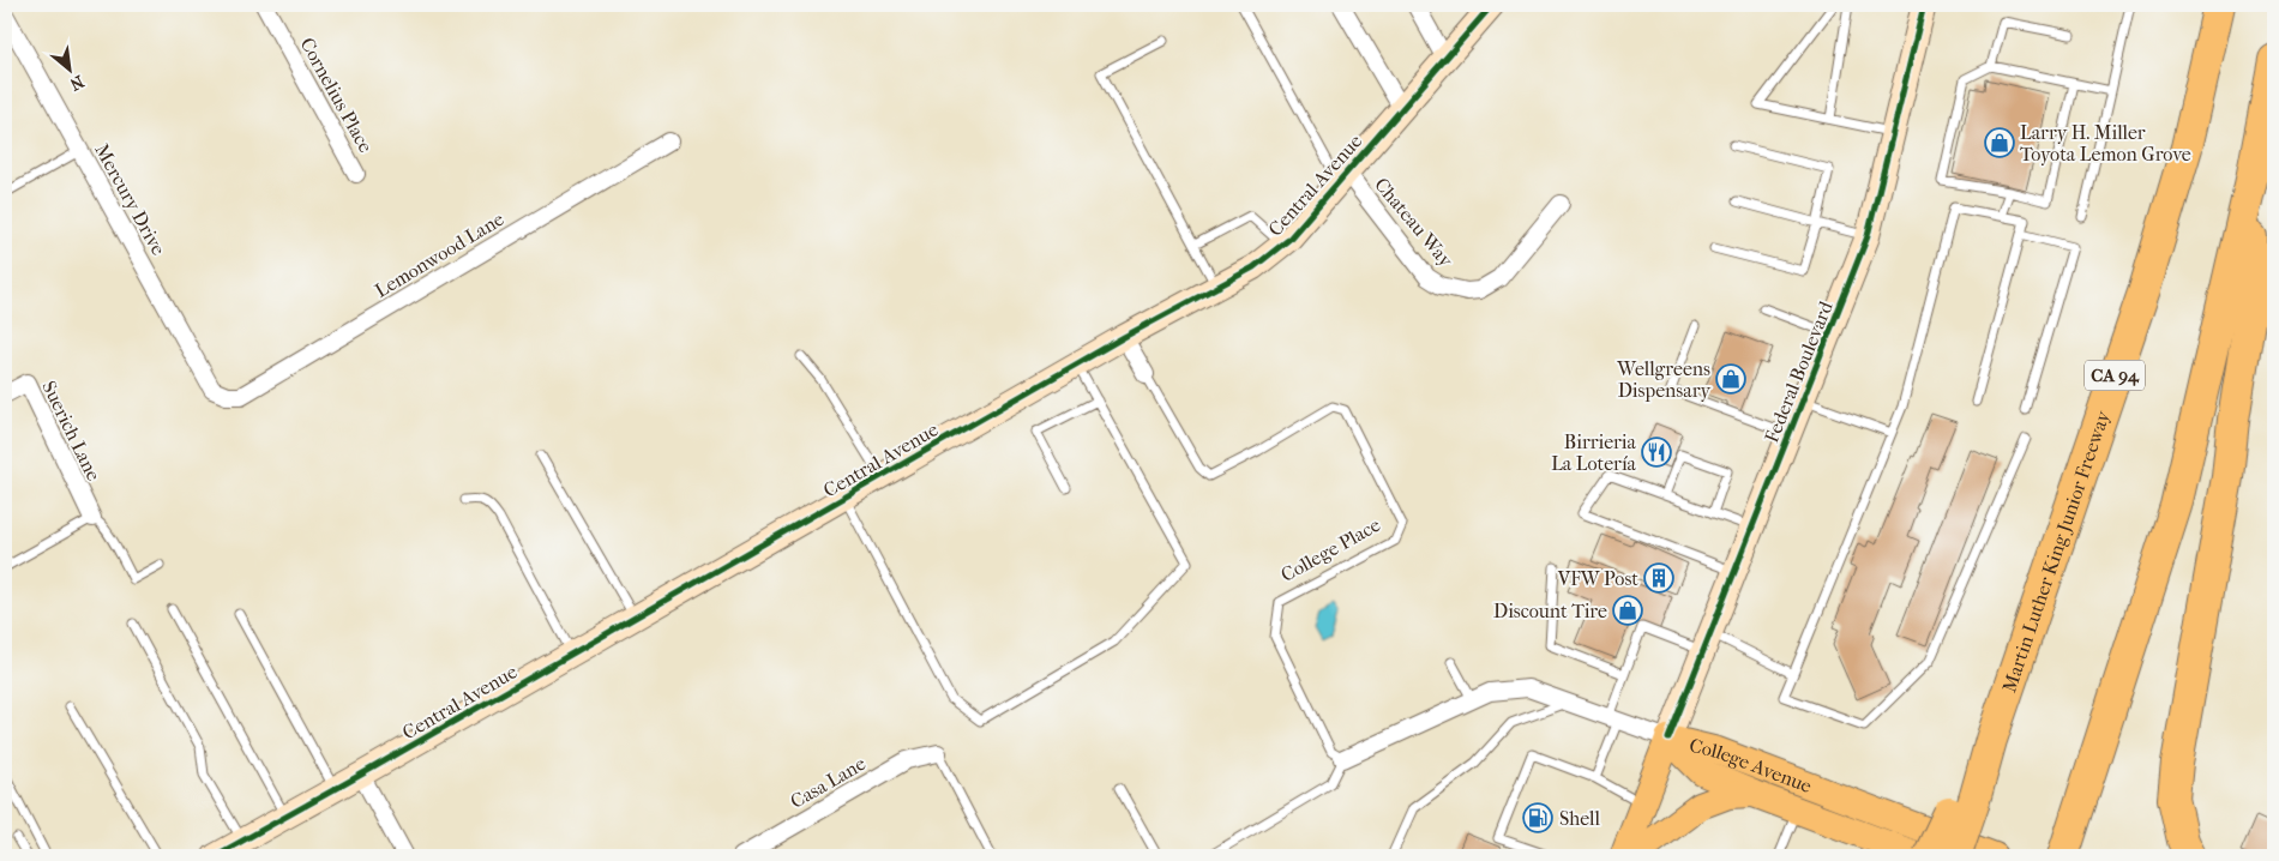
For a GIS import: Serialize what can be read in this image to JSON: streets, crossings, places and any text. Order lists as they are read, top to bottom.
{
  "streets": {
    "highway": ["CA 94", "Martin Luther King Junior Freeway"],
    "main road": ["Federal Boulevard", "College Avenue"],
    "street": [
      "Cornelius Place",
      "Central Avenue",
      "Mercury Drive",
      "Chateau Way",
      "Lemonwood Lane",
      "Suerich Lane",
      "College Place",
      "Casa Lane"
    ]
  },
  "crossings": [
    ["Central Avenue", "Chateau Way"],
    ["Central Avenue", "College Place"],
    ["Mercury Drive", "Lemonwood Lane"],
    ["Federal Boulevard", "College Avenue"]
  ],
  "places": {
    "shop": ["Larry H. Miller Toyota Lemon Grove", "Wellgreens Dispensary", "Discount Tire"],
    "restaurant": ["Birrieria La Lotería"],
    "building": ["VFW Post"],
    "fuel station": ["Shell"]
  },
  "north": "bottom right"
}
